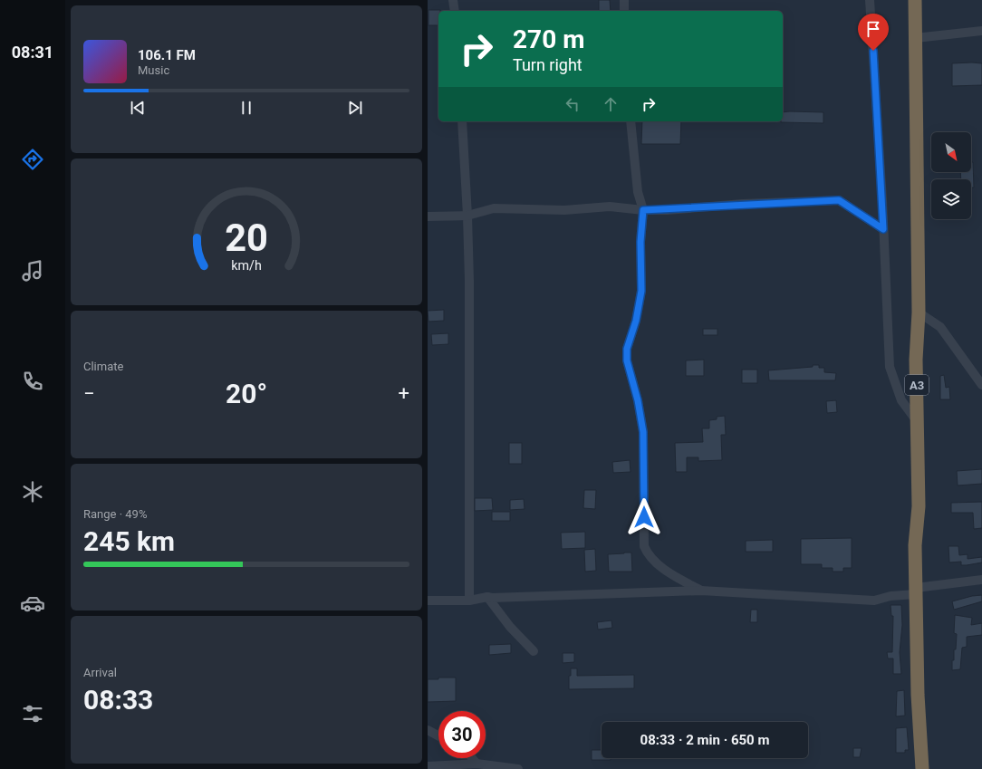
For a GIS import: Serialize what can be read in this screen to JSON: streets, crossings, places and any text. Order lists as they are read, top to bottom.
{
  "streets": {
    "highway": ["A3"]
  },
  "north": "bottom right",
  "page": {
    "tabs": "08:31",
    "turn": ["270 m", "Turn right"],
    "song": ["106.1 FM", "Music"],
    "tile": [
      "Climate",
      ["Range · 49%", "245 km"],
      ["Arrival", "08:33"]
    ],
    "heat": ["−", "20°", "+"],
    "limit": "30",
    "trip": "08:33 · 2 min · 650 m",
    "gauge": ["20", "km/h"]
  }
}
